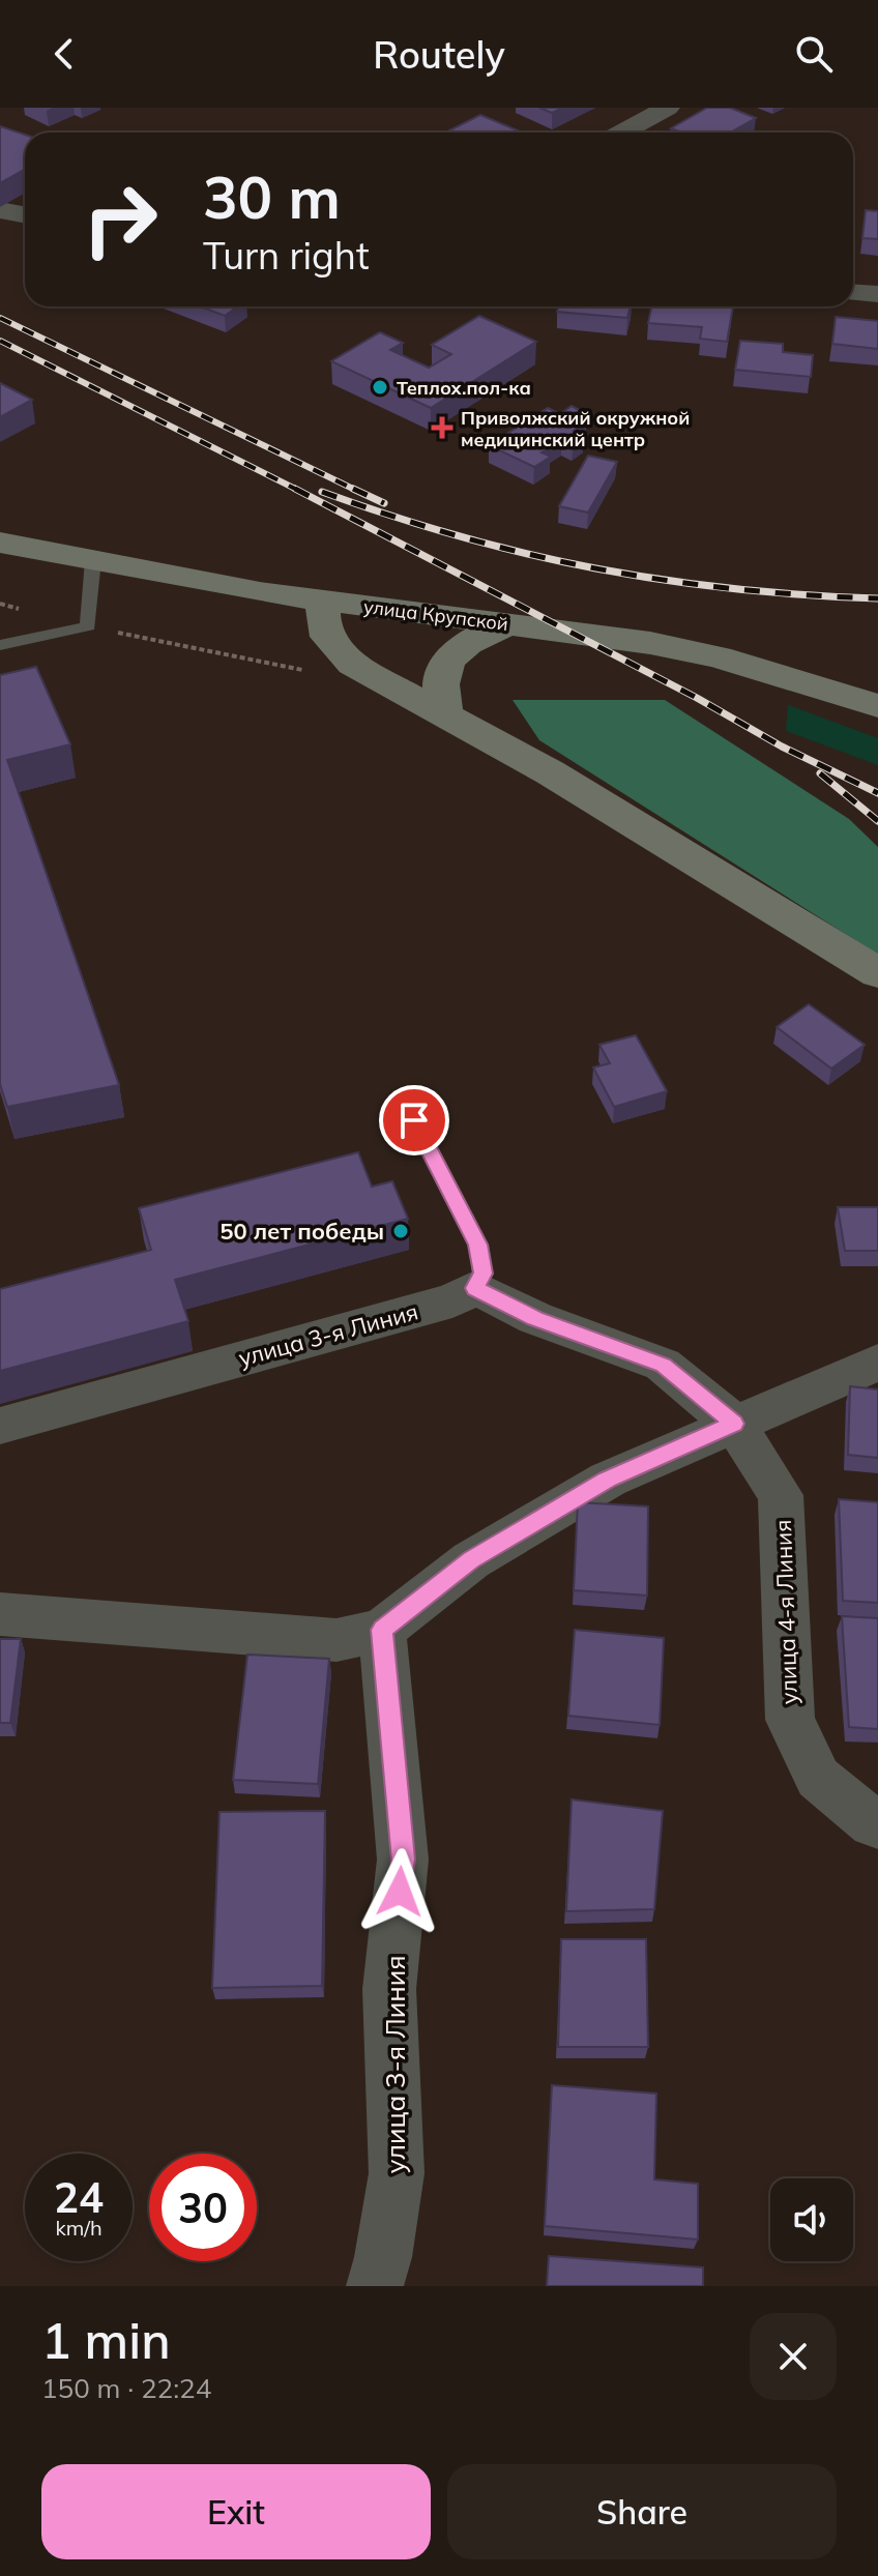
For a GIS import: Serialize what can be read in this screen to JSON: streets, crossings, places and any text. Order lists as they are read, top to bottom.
{
  "streets": {
    "main road": ["улица Крупской"],
    "street": ["улица 3-я Линия", "улица 4-я Линия"]
  },
  "crossings": [
    ["улица 3-я Линия", "улица 4-я Линия"]
  ],
  "places": {
    "other": ["Теплох.пол-ка", "50 лет победы"],
    "health": ["Приволжский окружной медицинский центр"]
  },
  "page": {
    "header": "Routely",
    "turn": ["30 m", "Turn right"],
    "speed": "24 km/h",
    "limit": "30",
    "heading": ["1 min", "150 m · 22:24"],
    "buttons": ["Exit", "Share"]
  }
}
